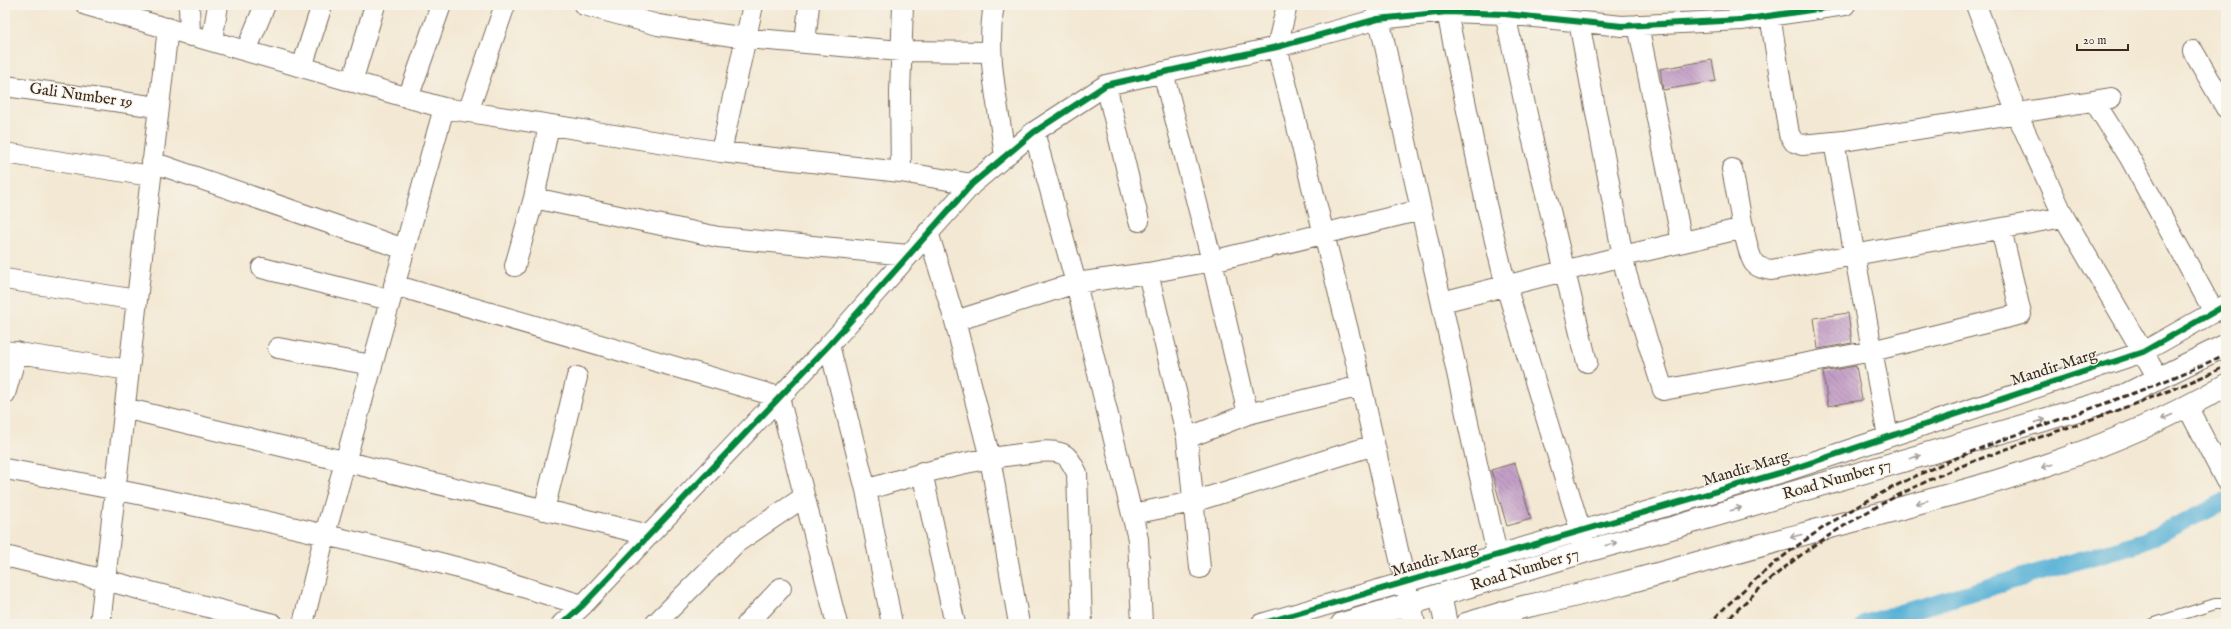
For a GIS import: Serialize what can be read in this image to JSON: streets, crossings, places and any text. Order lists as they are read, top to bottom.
{
  "streets": {
    "main road": ["Road Number 57"],
    "street": ["Gali Number 19", "Mandir Marg"]
  },
  "scale_bar": "20 m"
}
